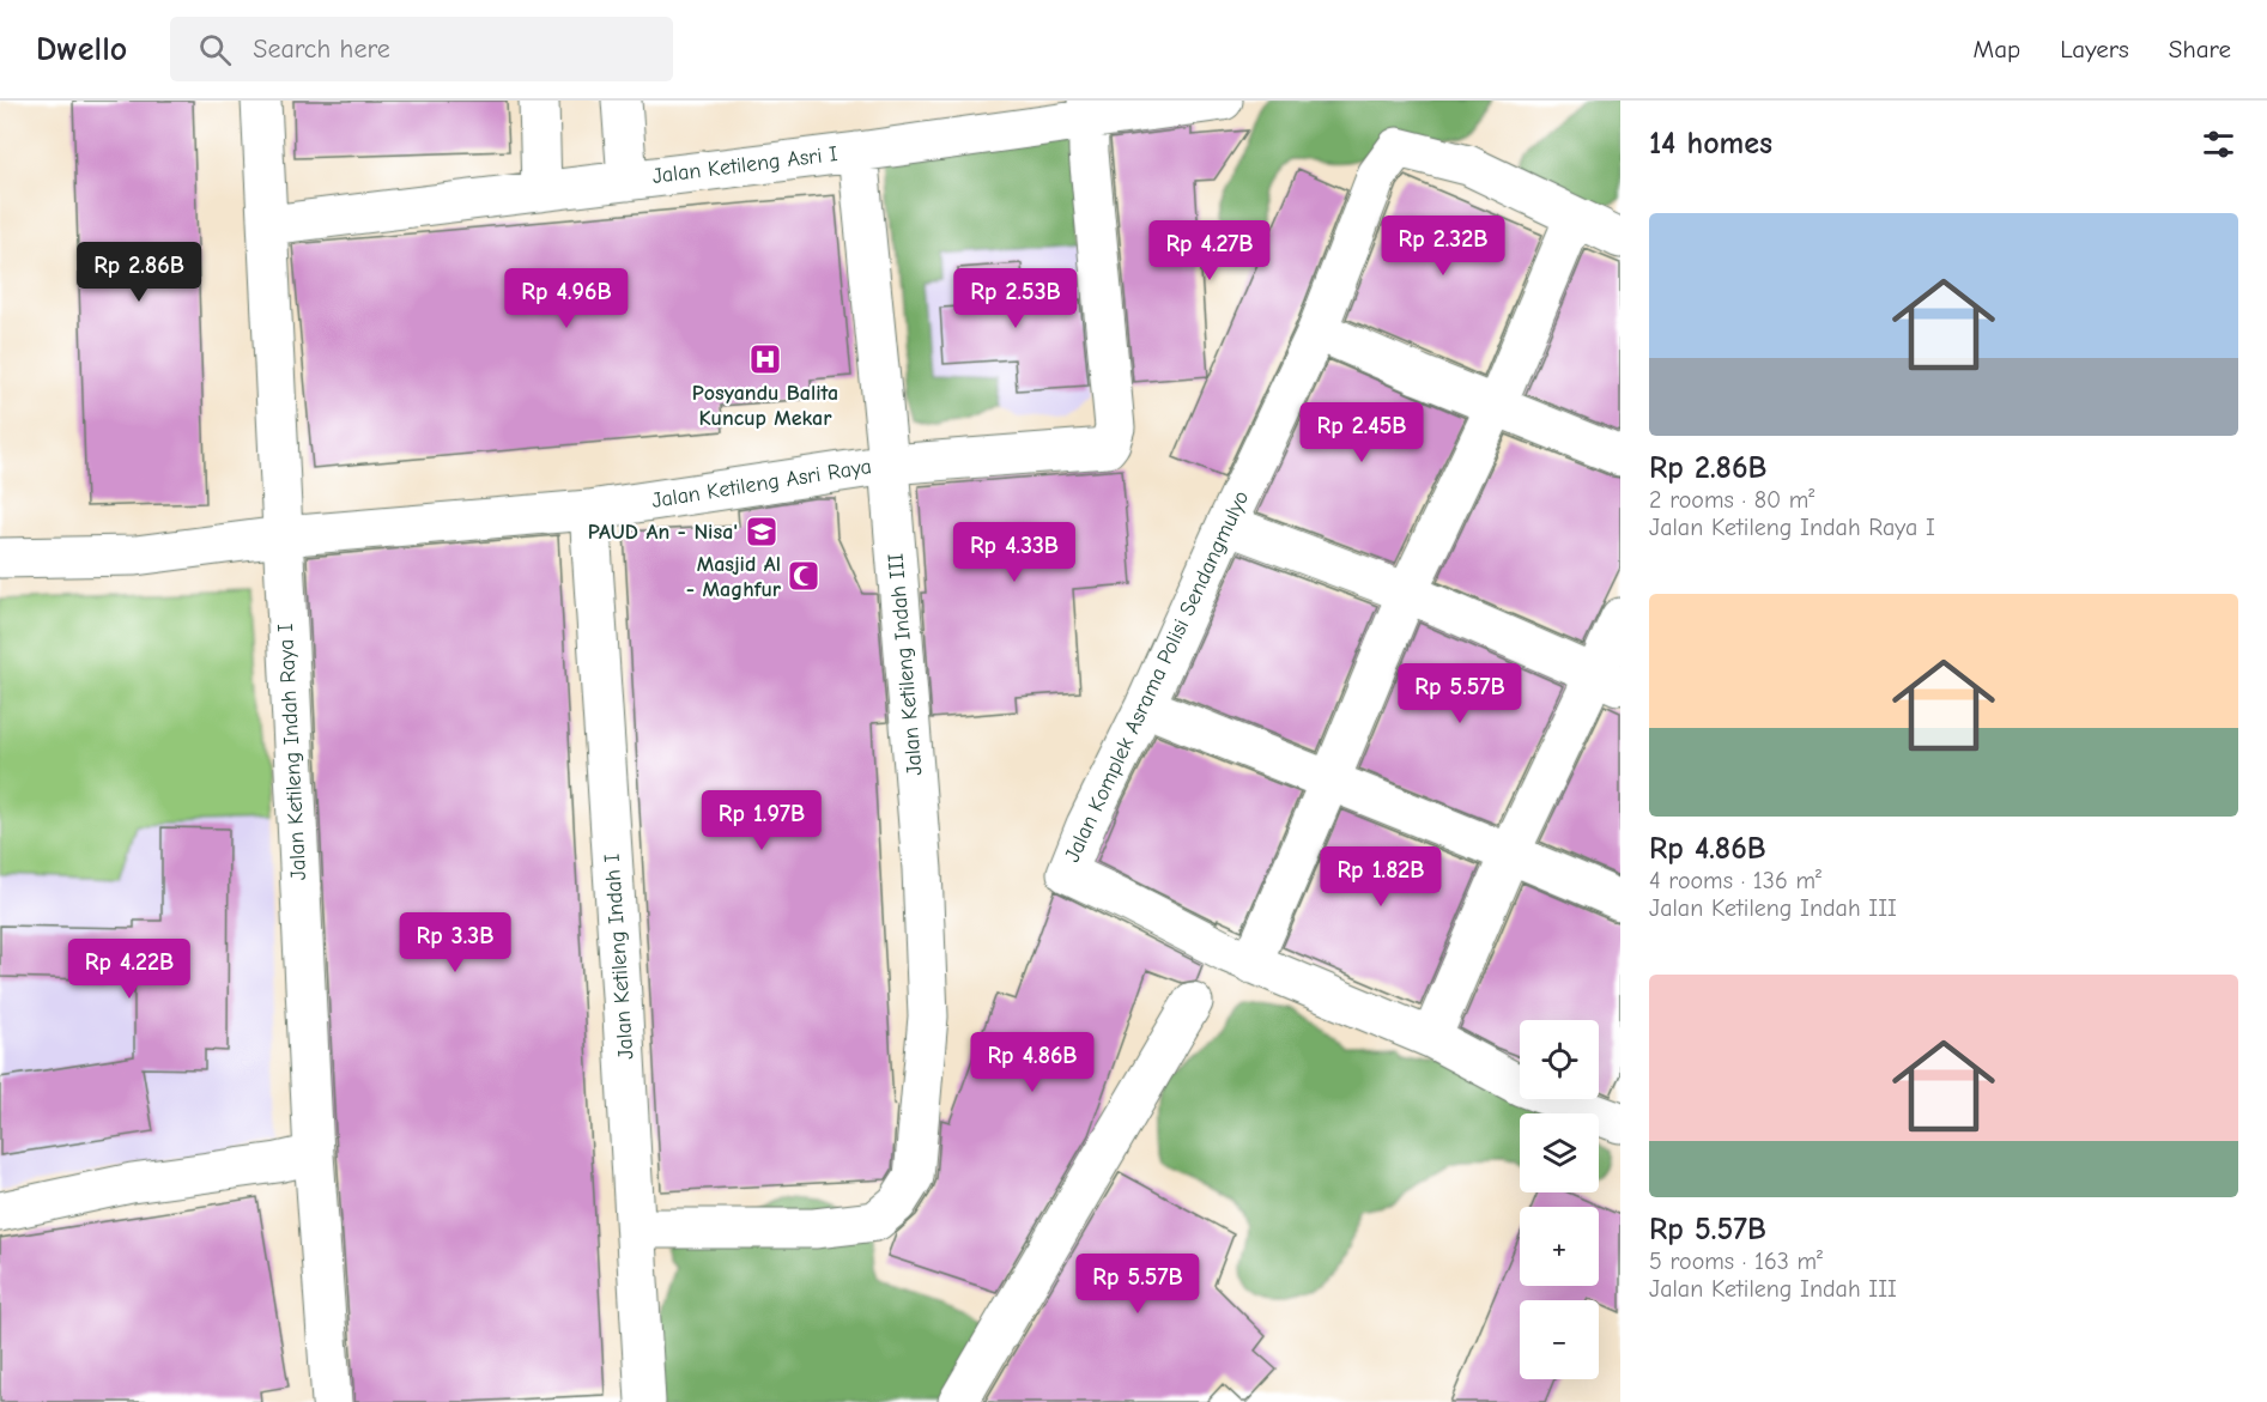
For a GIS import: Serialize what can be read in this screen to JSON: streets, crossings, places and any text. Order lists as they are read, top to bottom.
{
  "streets": {
    "street": [
      "Jalan Ketileng Asri I",
      "Jalan Ketileng Asri Raya",
      "Jalan Ketileng Indah III",
      "Jalan Komplek Asrama Polisi Sendangmulyo",
      "Jalan Ketileng Indah Raya I",
      "Jalan Ketileng Indah I"
    ]
  },
  "crossings": [
    ["Jalan Ketileng Asri I", "Jalan Ketileng Asri Raya"],
    ["Jalan Ketileng Asri I", "Jalan Ketileng Indah III"],
    ["Jalan Ketileng Asri I", "Jalan Ketileng Indah Raya I"],
    ["Jalan Ketileng Asri Raya", "Jalan Ketileng Indah III"],
    ["Jalan Ketileng Asri Raya", "Jalan Ketileng Indah Raya I"],
    ["Jalan Ketileng Asri Raya", "Jalan Ketileng Indah I"],
    ["Jalan Ketileng Indah III", "Jalan Ketileng Indah I"]
  ],
  "places": {
    "hospital": ["Posyandu Balita Kuncup Mekar"],
    "school or university": ["PAUD An - Nisa'"],
    "mosque": ["Masjid Al - Maghfur"]
  },
  "page": {
    "header": "Dwello",
    "search": "Search here",
    "nav": ["Map", "Layers", "Share"],
    "heading": "14 homes",
    "list": [
      {
        "name": "Rp 2.86B",
        "note": "2 rooms · 80 m² · Jalan Ketileng Indah Raya I"
      },
      {
        "name": "Rp 4.86B",
        "note": "4 rooms · 136 m² · Jalan Ketileng Indah III"
      },
      {
        "name": "Rp 5.57B",
        "note": "5 rooms · 163 m² · Jalan Ketileng Indah III"
      }
    ],
    "price": [
      "Rp 2.32B",
      "Rp 4.27B",
      "Rp 2.86B",
      "Rp 4.96B",
      "Rp 2.53B",
      "Rp 2.45B",
      "Rp 4.33B",
      "Rp 5.57B",
      "Rp 1.97B",
      "Rp 1.82B",
      "Rp 3.3B",
      "Rp 4.22B",
      "Rp 4.86B",
      "Rp 5.57B"
    ],
    "map_buttons": ["+", "−"]
  }
}
